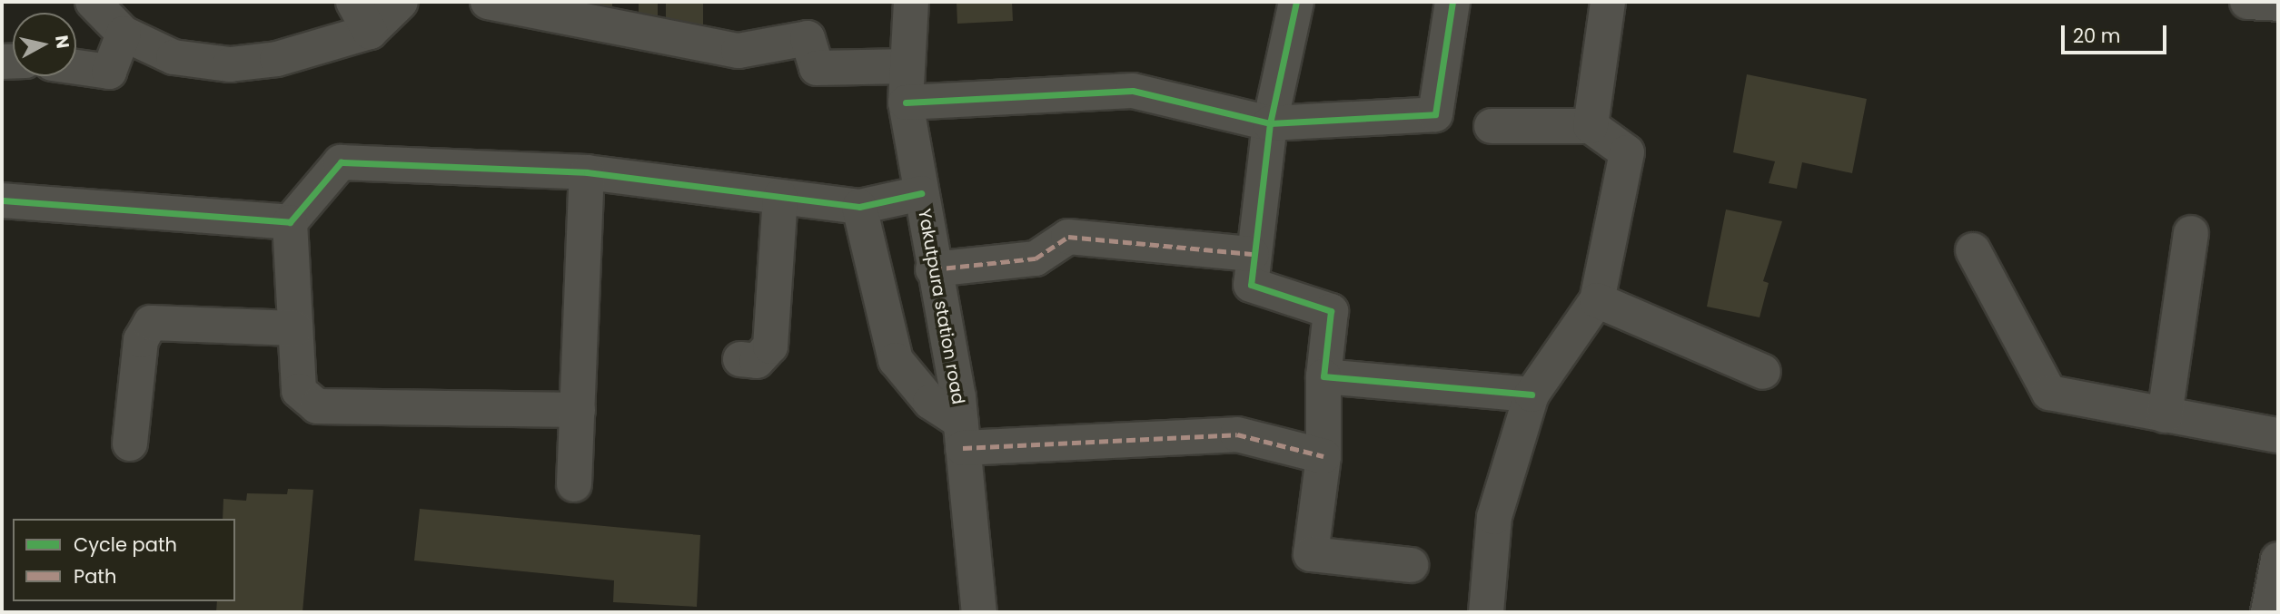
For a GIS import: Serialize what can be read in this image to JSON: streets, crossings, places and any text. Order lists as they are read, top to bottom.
{
  "streets": {
    "street": ["Yakutpura station road"]
  },
  "legend": ["Cycle path", "Path"],
  "scale_bar": "20 m",
  "north": "right"
}
